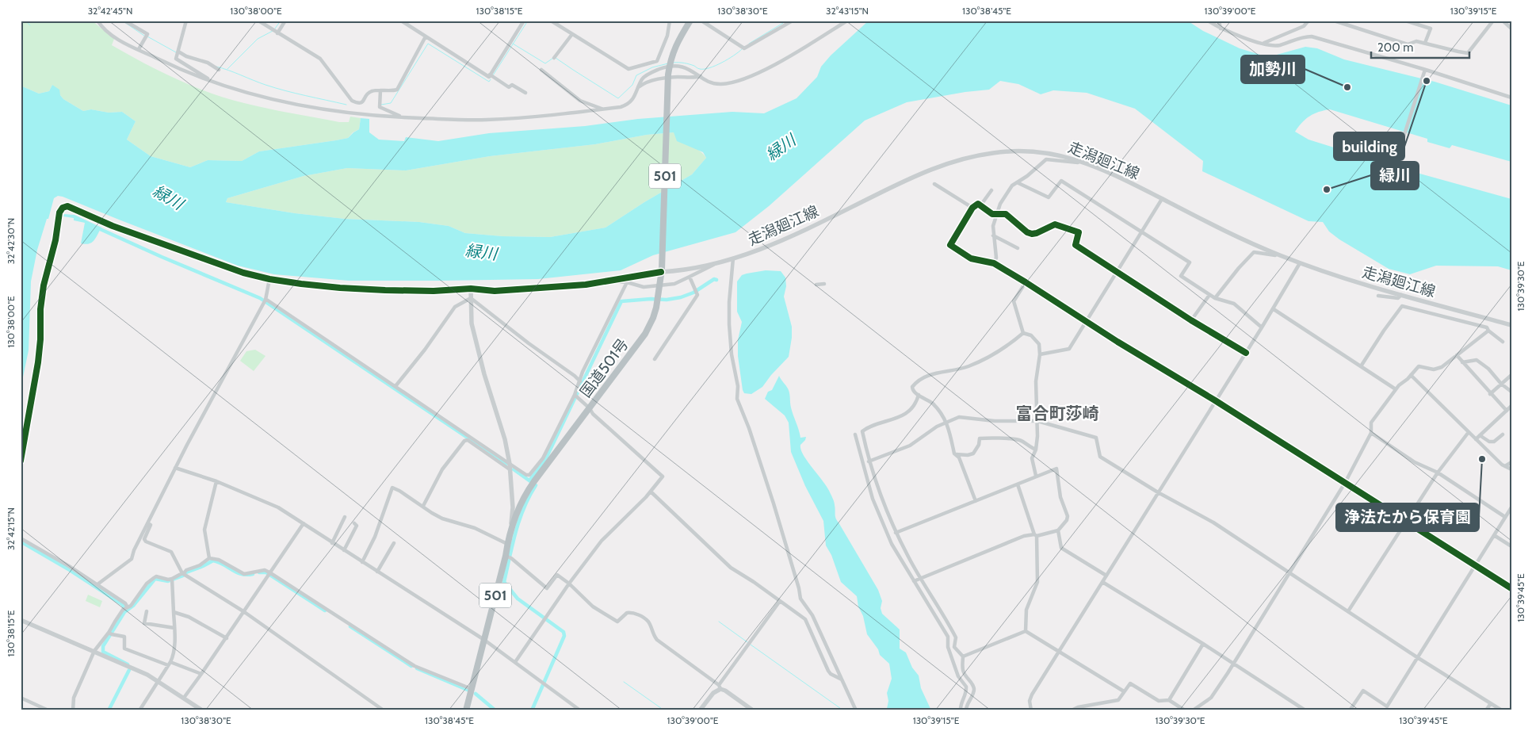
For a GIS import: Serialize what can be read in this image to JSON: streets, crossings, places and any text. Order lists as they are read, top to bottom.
{
  "streets": {
    "highway": ["501", "国道501号"],
    "main road": ["走潟廻江線"]
  },
  "crossings": [
    ["走潟廻江線", "国道501号"]
  ],
  "districts": ["富合町莎崎"],
  "water": ["緑川"],
  "places": [
    "building",
    "加勢川",
    "緑川",
    "浄法たから保育園"
  ],
  "scale_bar": "200 m",
  "coordinates": [
    "32°42'45\"N",
    "130°38'00\"E",
    "130°38'15\"E",
    "130°38'30\"E",
    "32°43'15\"N",
    "130°38'45\"E",
    "130°39'00\"E",
    "130°39'15\"E",
    "32°42'30\"N",
    "130°39'30\"E",
    "32°42'15\"N",
    "130°39'45\"E"
  ]
}
